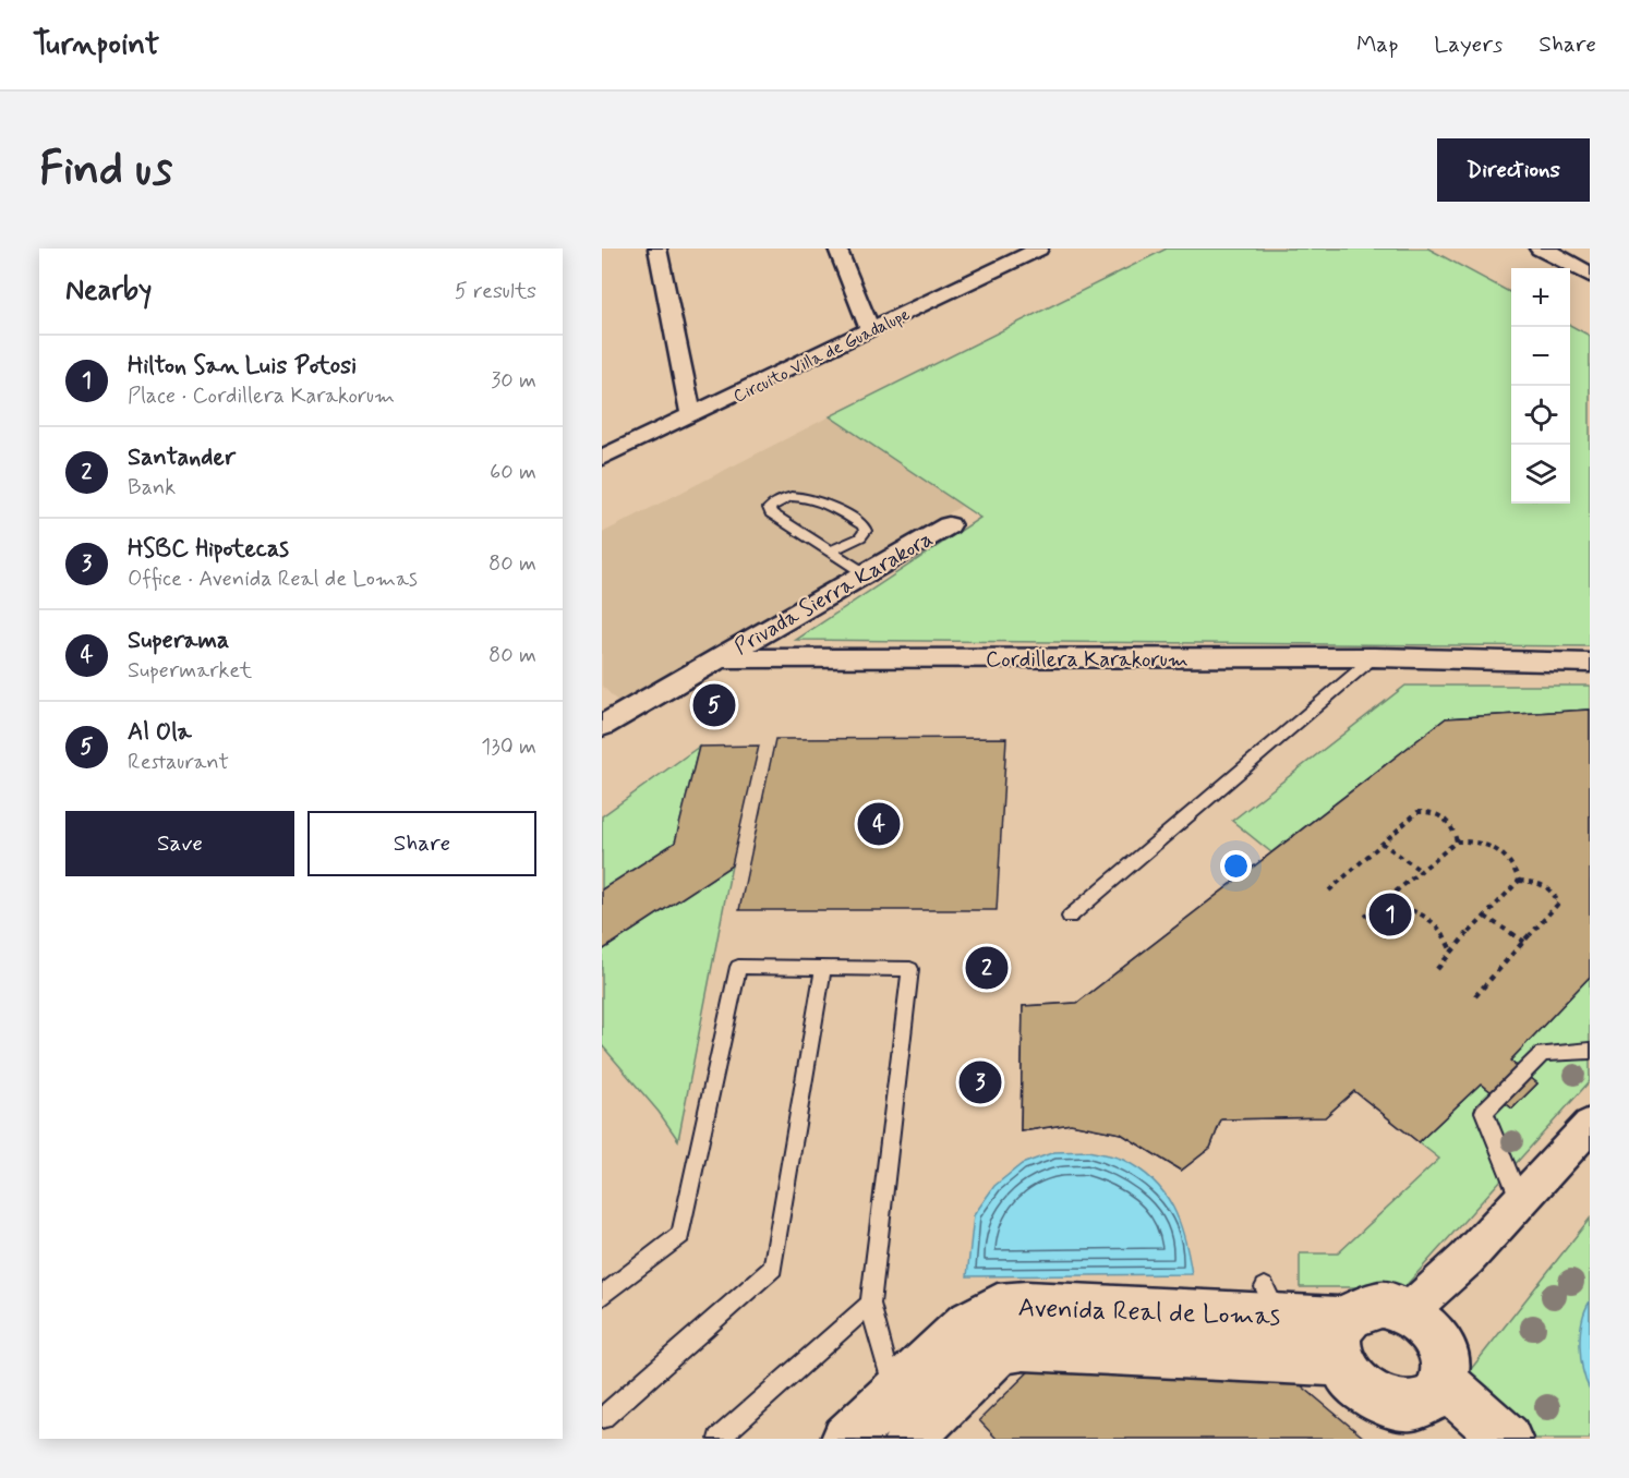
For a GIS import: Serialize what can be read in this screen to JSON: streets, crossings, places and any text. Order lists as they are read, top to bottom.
{
  "streets": {
    "street": [
      "Circuito Villa de Guadalupe",
      "Privada Sierra Karakora",
      "Cordillera Karakorum",
      "Avenida Real de Lomas"
    ]
  },
  "crossings": [
    ["Privada Sierra Karakora", "Cordillera Karakorum"]
  ],
  "page": {
    "header": "Turnpoint",
    "nav": ["Map", "Layers", "Share"],
    "buttons": [
      "Directions",
      ["Save", "Share"]
    ],
    "title": "Find us",
    "heading": ["Nearby", "5 results"],
    "map_buttons": ["+", "−"],
    "list": [
      {
        "mark": "1",
        "name": "Hilton San Luis Potosi",
        "note": "Place · Cordillera Karakorum",
        "value": "30 m"
      },
      {
        "mark": "2",
        "name": "Santander",
        "note": "Bank",
        "value": "60 m"
      },
      {
        "mark": "3",
        "name": "HSBC Hipotecas",
        "note": "Office · Avenida Real de Lomas",
        "value": "80 m"
      },
      {
        "mark": "4",
        "name": "Superama",
        "note": "Supermarket",
        "value": "80 m"
      },
      {
        "mark": "5",
        "name": "Al Ola",
        "note": "Restaurant",
        "value": "130 m"
      }
    ],
    "pins": [
      "5",
      "4",
      "1",
      "2",
      "3"
    ]
  }
}
